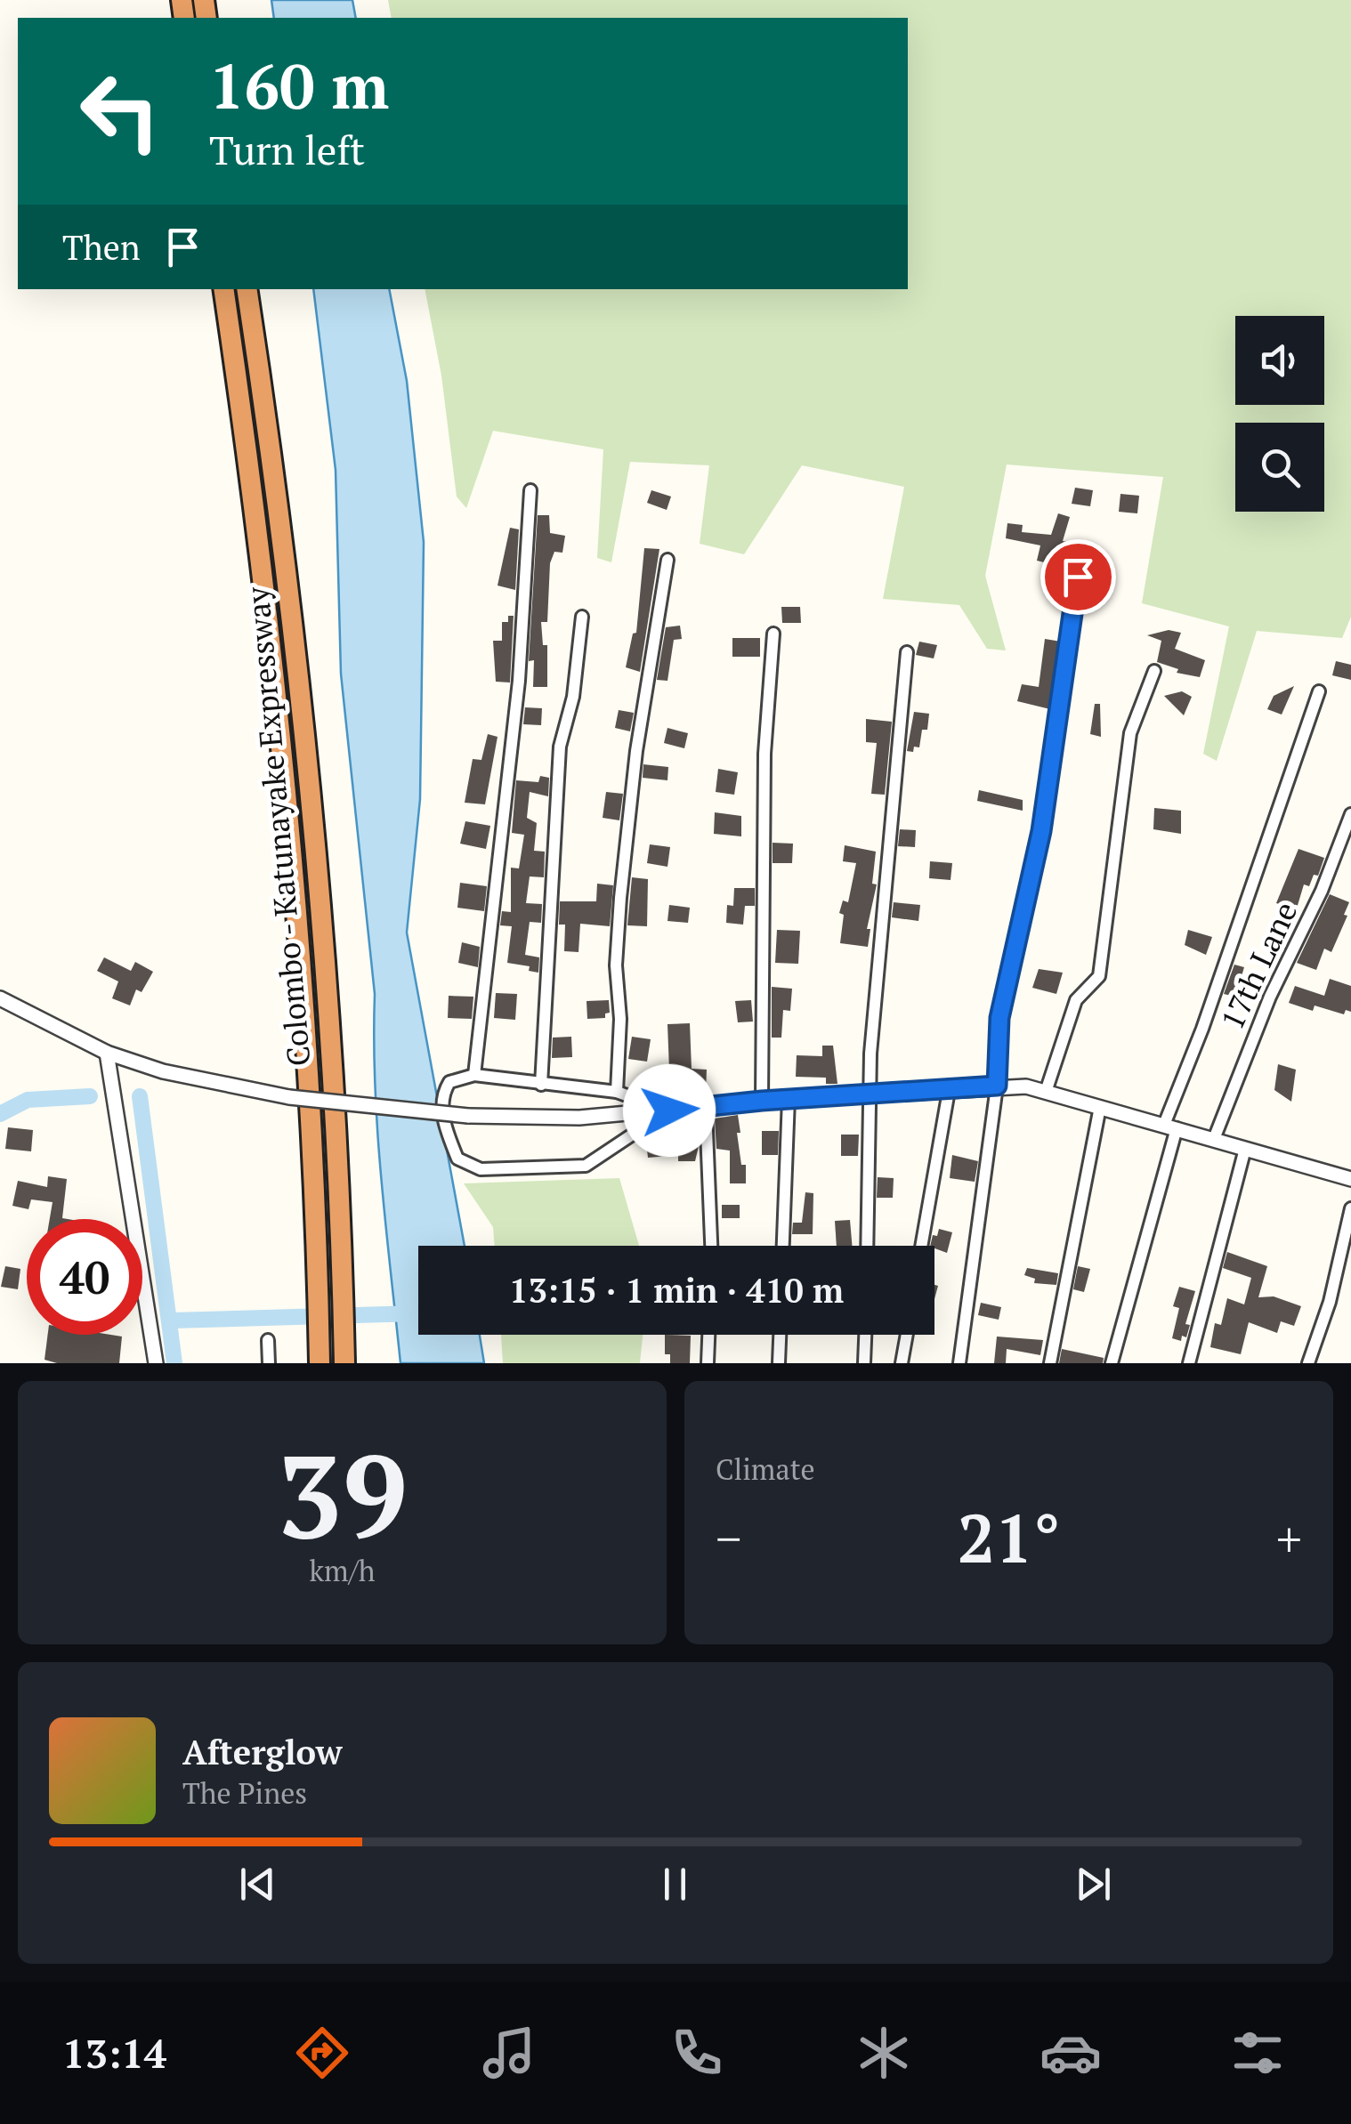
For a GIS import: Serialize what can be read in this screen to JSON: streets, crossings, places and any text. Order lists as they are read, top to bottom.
{
  "streets": {
    "highway": ["Colombo - Katunayake Expressway"],
    "street": ["17th Lane"]
  },
  "page": {
    "turn": ["160 m", "Turn left"],
    "then": "Then",
    "limit": "40",
    "trip": "13:15 · 1 min · 410 m",
    "tile": [
      ["39", "km/h"],
      "Climate"
    ],
    "heat": ["−", "21°", "+"],
    "song": ["Afterglow", "The Pines"],
    "tabs": "13:14"
  }
}
